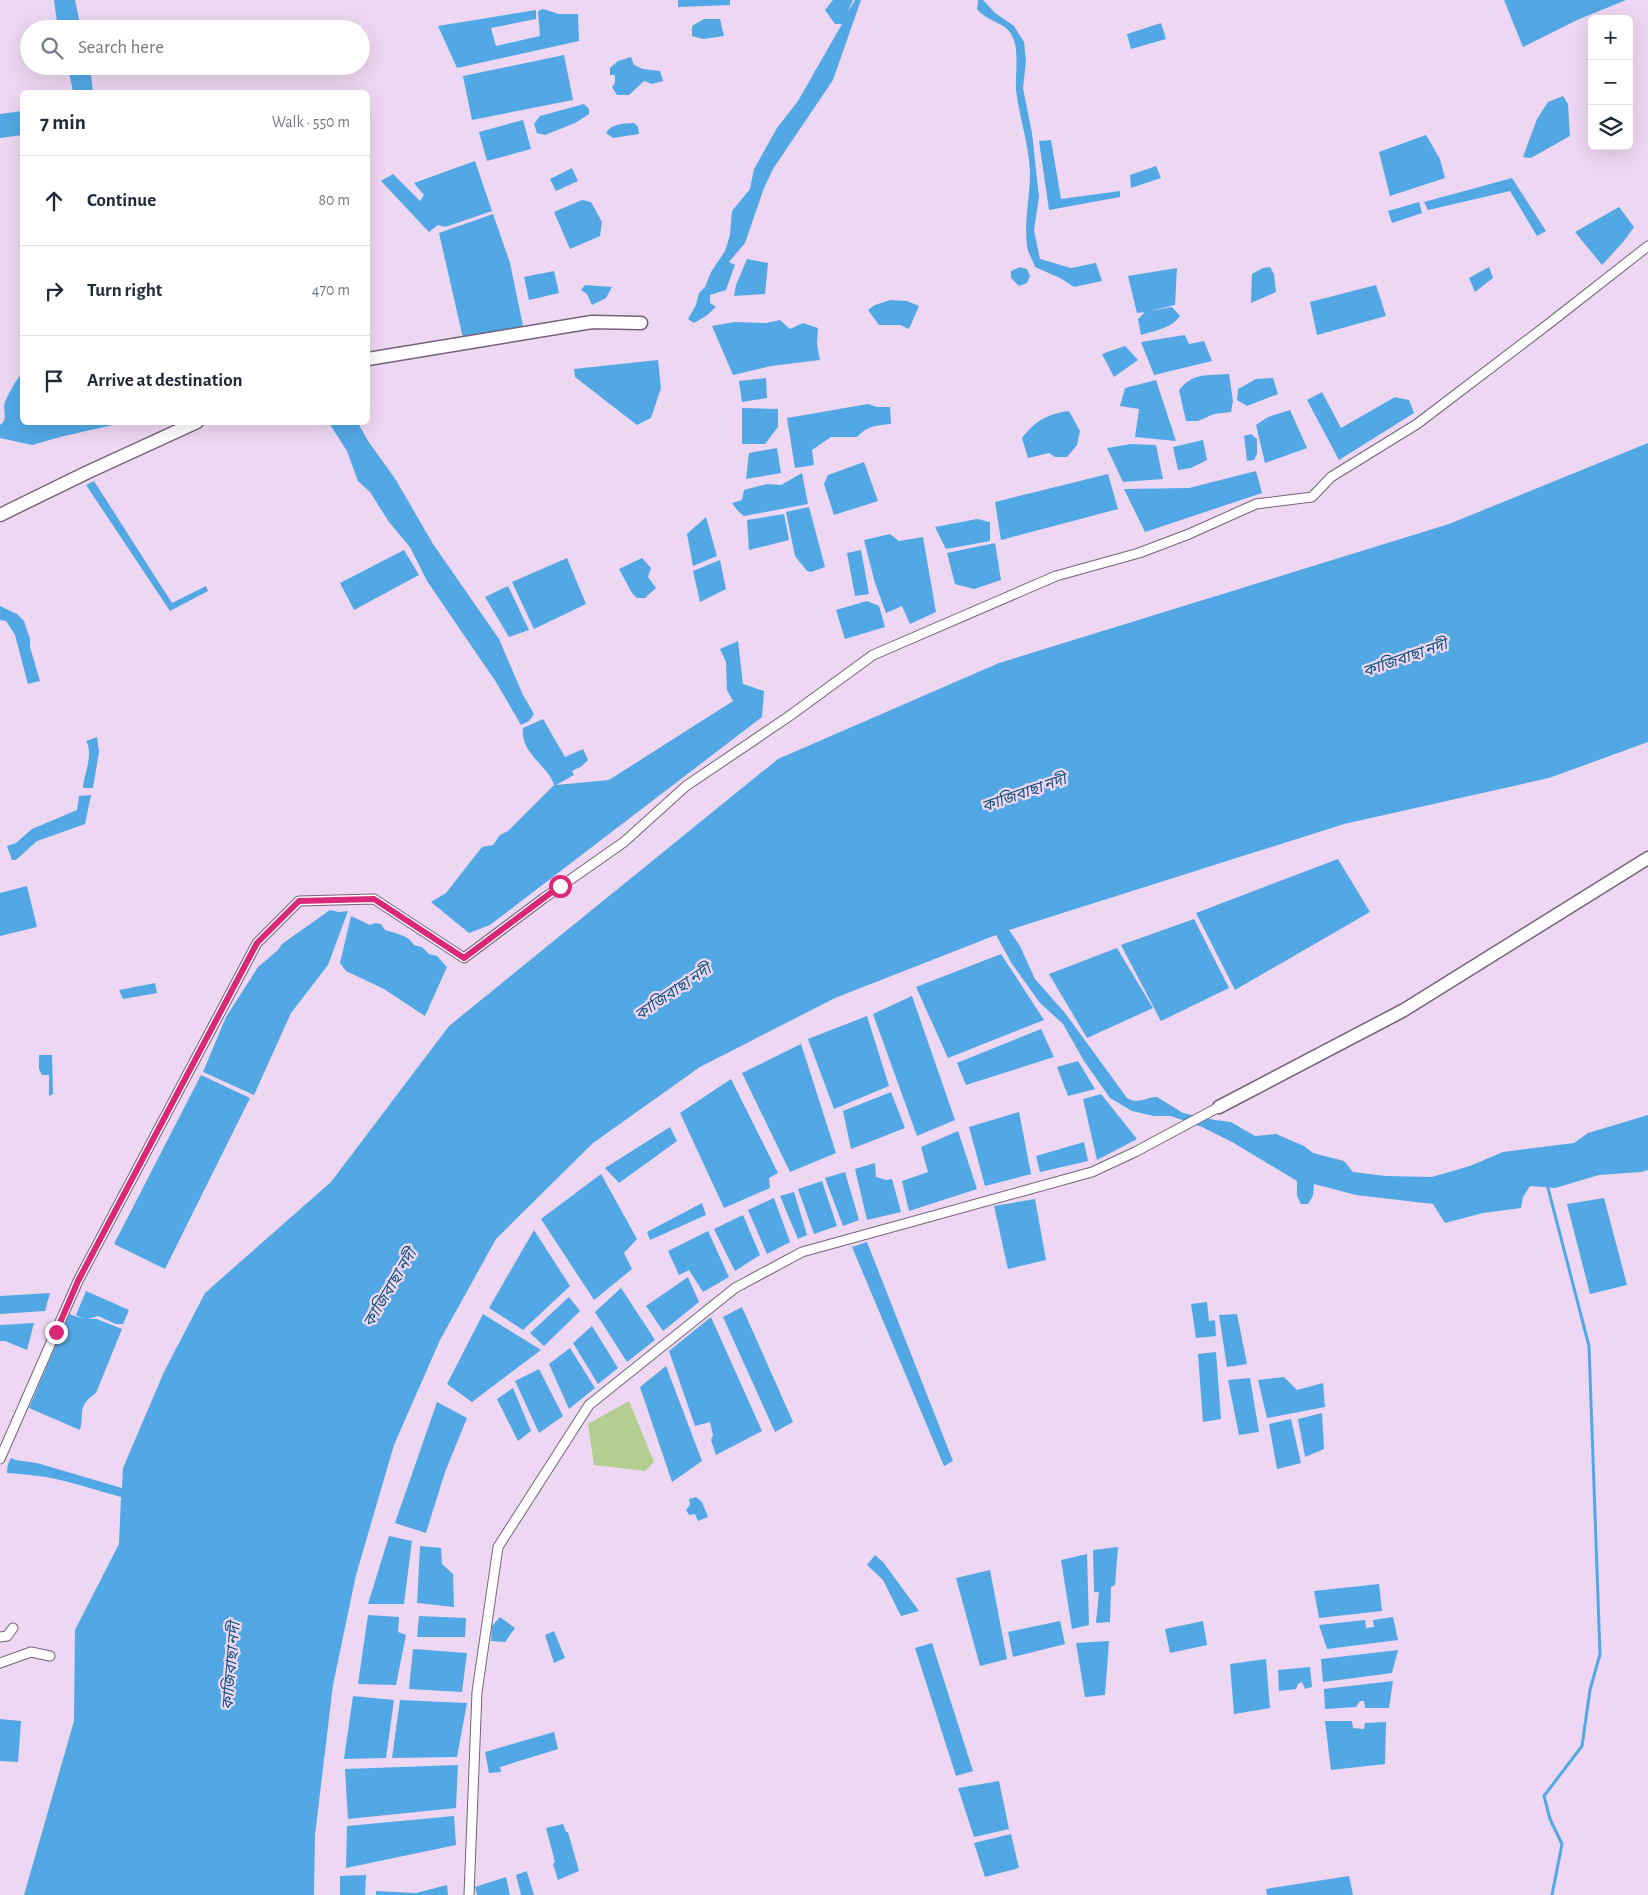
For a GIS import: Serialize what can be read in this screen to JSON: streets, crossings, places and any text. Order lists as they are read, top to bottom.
{
  "water": ["কাজিবাছা নদী"],
  "page": {
    "map_buttons": ["+", "−"],
    "search": "Search here",
    "heading": ["7 min", "Walk · 550 m"],
    "list": [
      ["Continue", "80 m"],
      ["Turn right", "470 m"],
      "Arrive at destination"
    ]
  }
}
